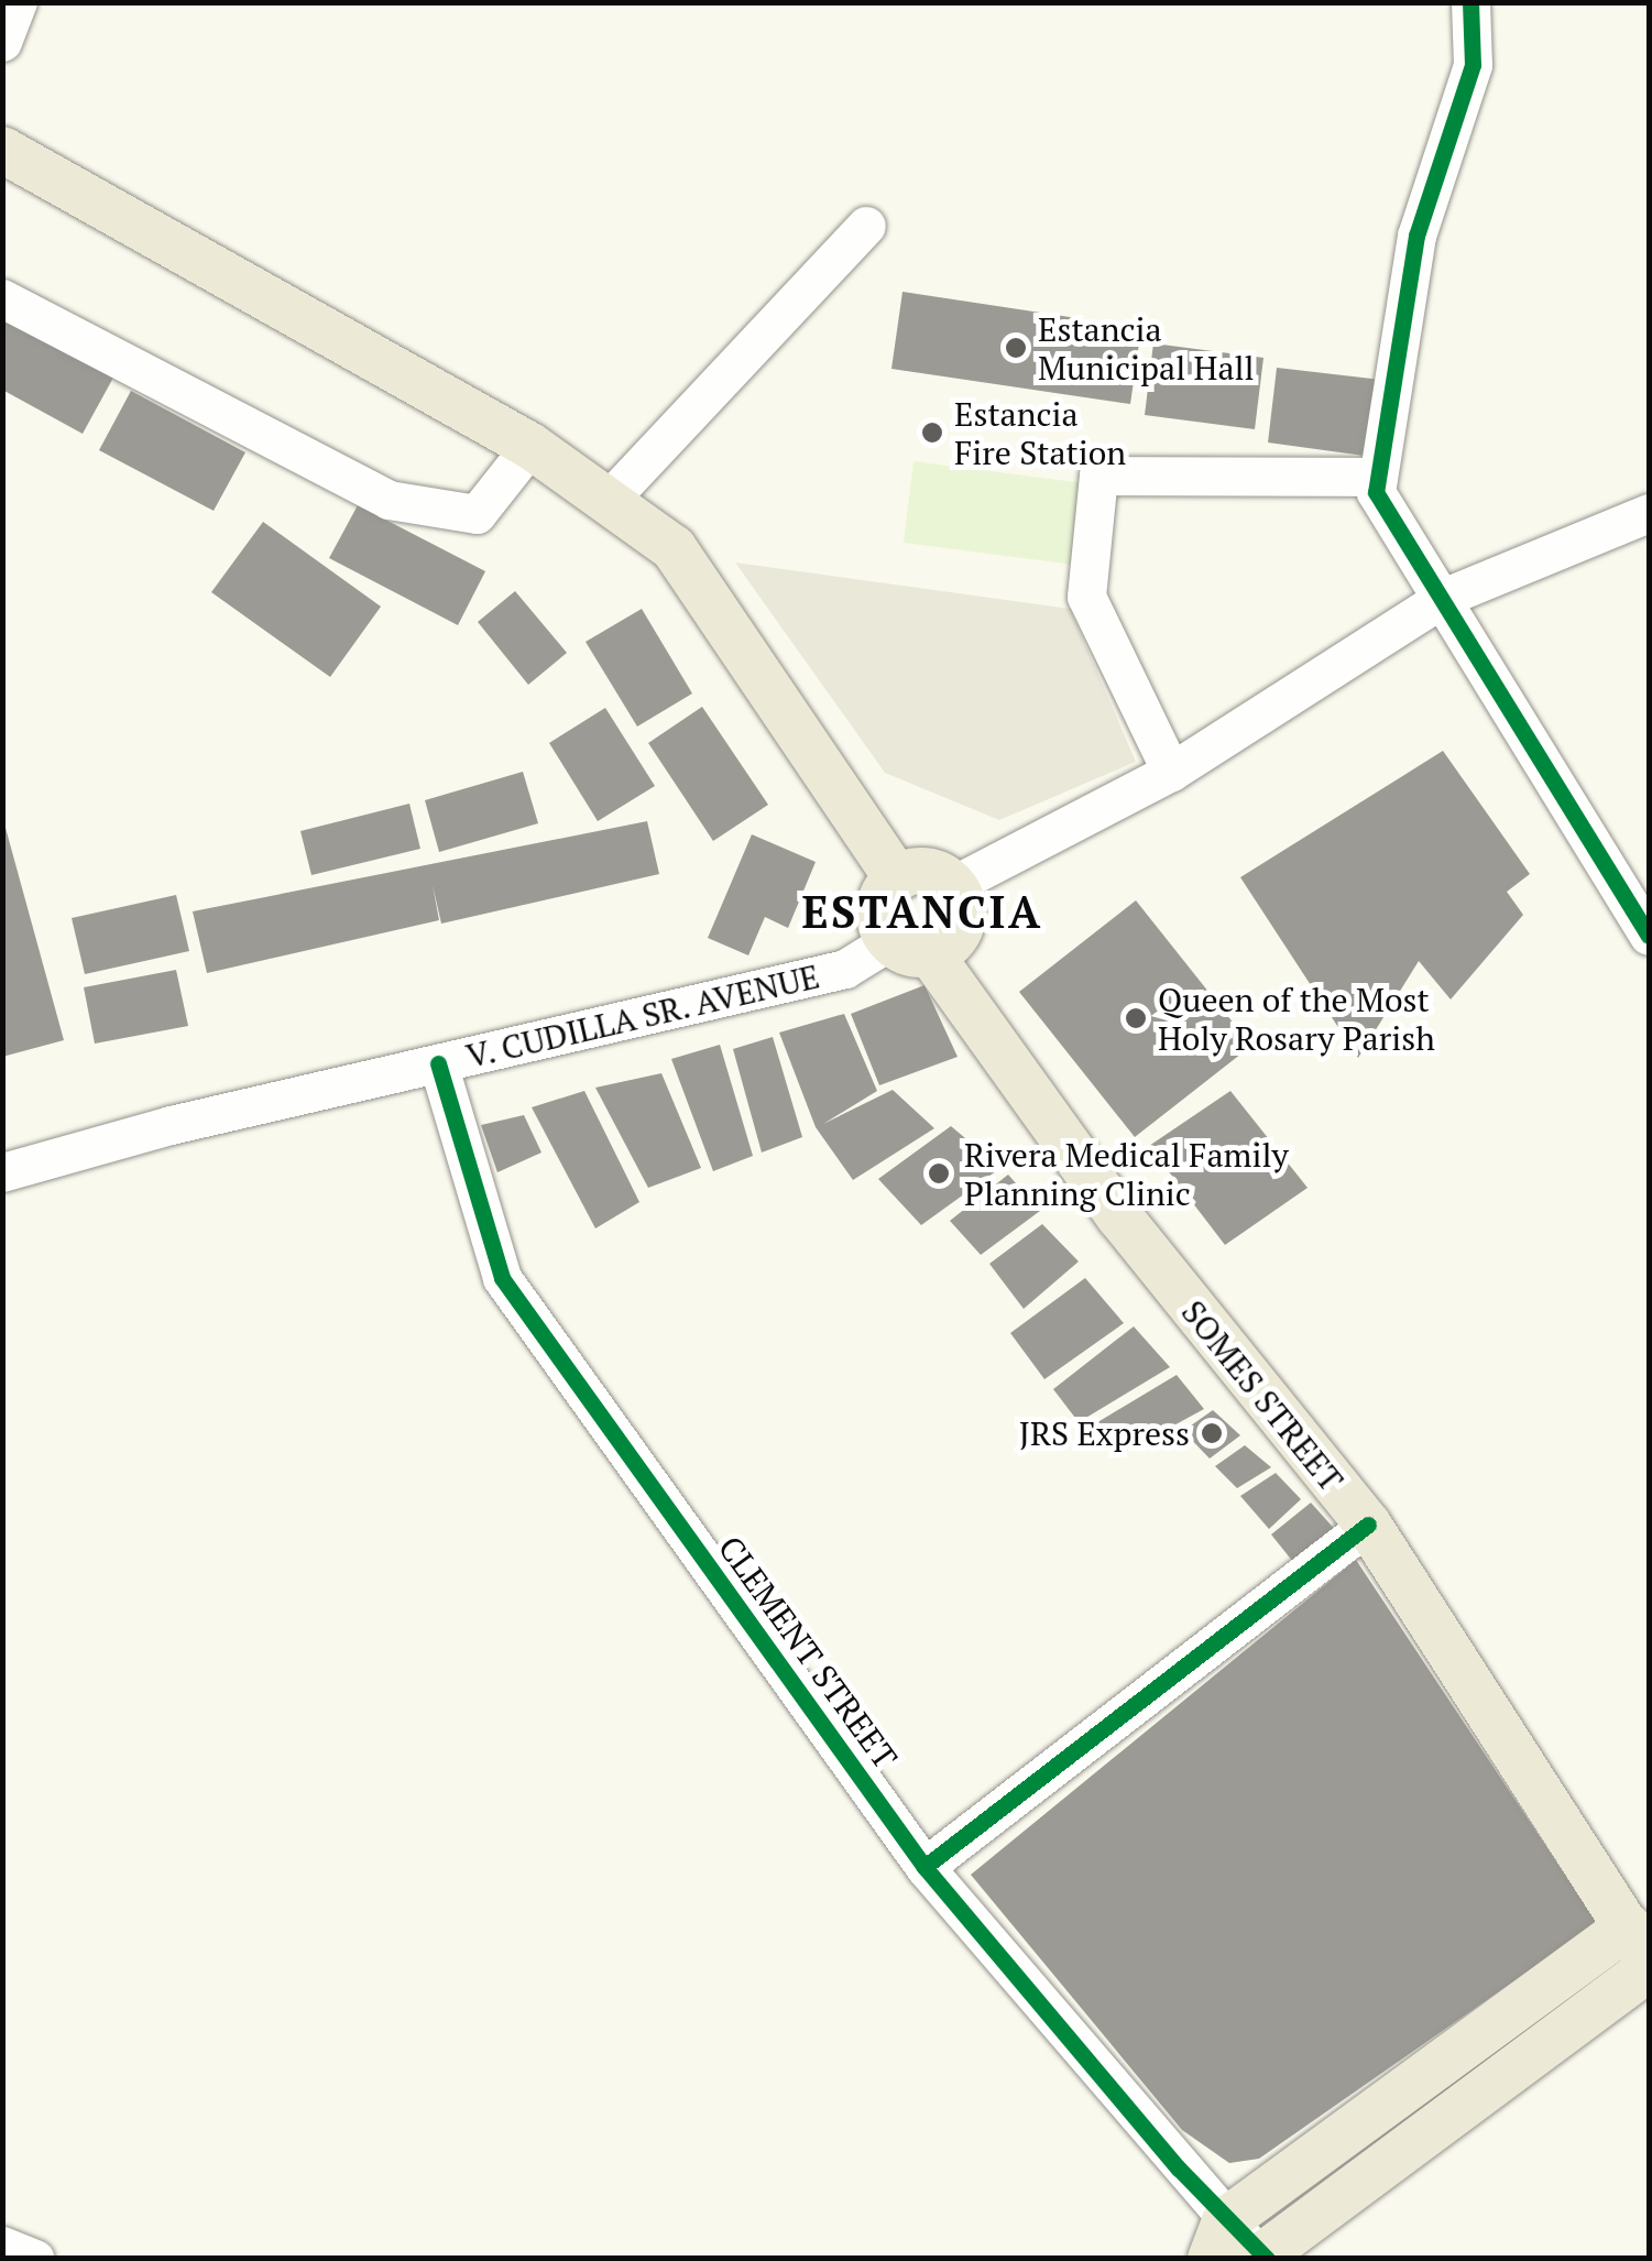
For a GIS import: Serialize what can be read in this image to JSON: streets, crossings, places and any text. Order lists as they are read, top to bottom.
{
  "streets": {
    "main road": ["SOMES STREET"],
    "street": ["V. CUDILLA SR. AVENUE", "CLEMENT STREET"]
  },
  "crossings": [
    ["V. CUDILLA SR. AVENUE", "SOMES STREET"],
    ["V. CUDILLA SR. AVENUE", "CLEMENT STREET"]
  ],
  "districts": ["ESTANCIA"],
  "places": [
    "Estancia Municipal Hall",
    "Estancia Fire Station",
    "Queen of the Most Holy Rosary Parish",
    "Rivera Medical Family Planning Clinic",
    "JRS Express"
  ]
}
